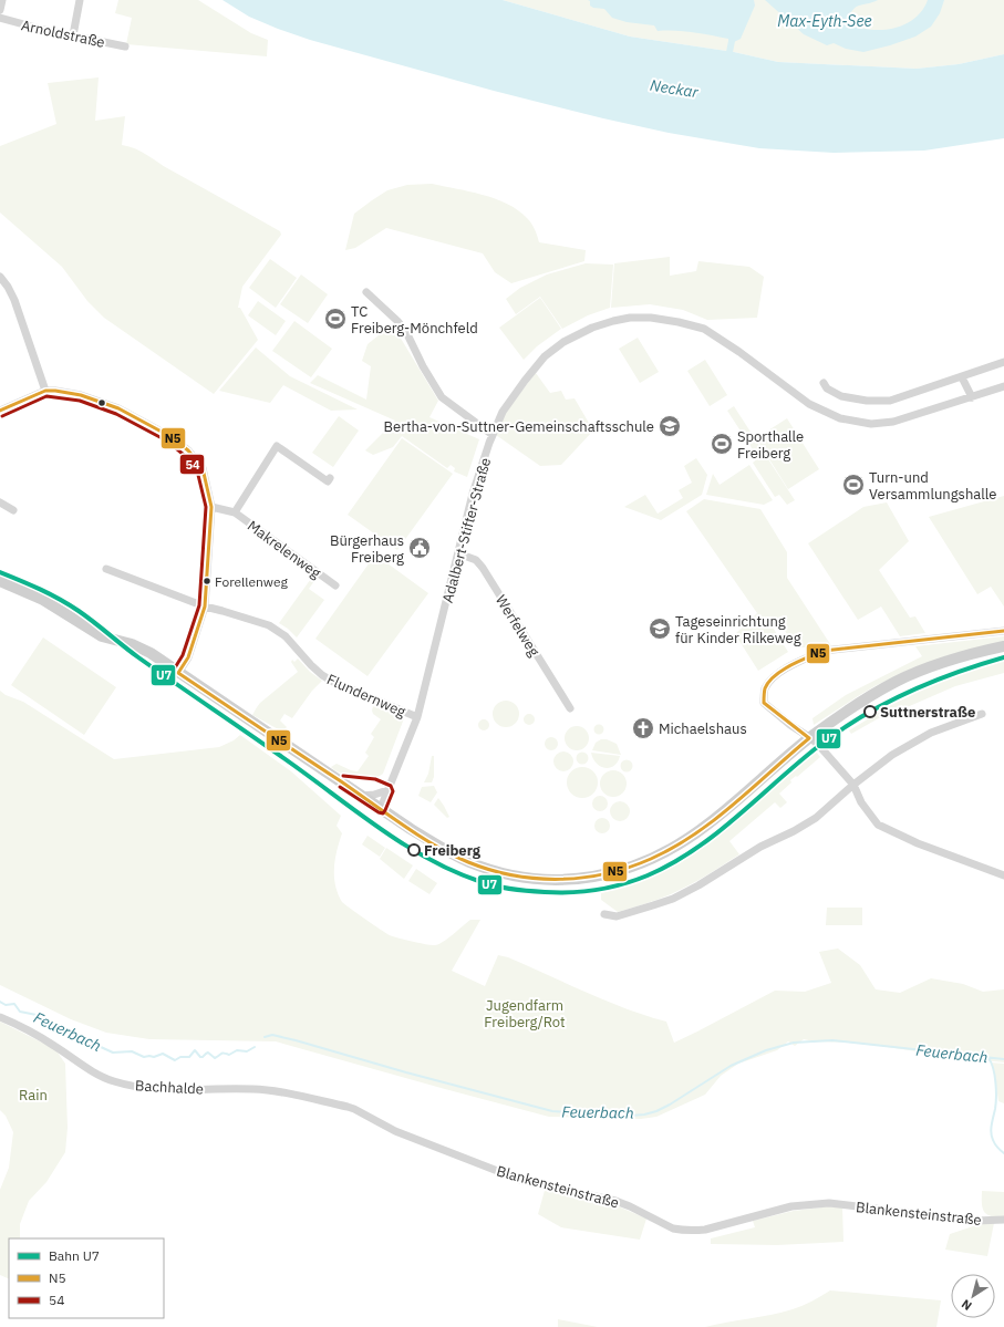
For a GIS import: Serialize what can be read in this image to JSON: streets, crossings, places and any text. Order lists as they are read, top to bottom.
{
  "streets": {
    "street": [
      "Arnoldstraße",
      "Adalbert-Stifter-Straße",
      "Makrelenweg",
      "Werfelweg",
      "Flundernweg",
      "Bachhalde",
      "Blankensteinstraße"
    ]
  },
  "crossings": [
    ["Adalbert-Stifter-Straße", "Werfelweg"],
    ["Adalbert-Stifter-Straße", "Flundernweg"],
    ["Bachhalde", "Blankensteinstraße"]
  ],
  "water": ["Max-Eyth-See", "Neckar", "Feuerbach"],
  "parks": ["Jugendfarm Freiberg/Rot", "Rain"],
  "places": {
    "sports": ["TC Freiberg-Mönchfeld", "Sporthalle Freiberg", "Turn-und Versammlungshalle"],
    "school or university": ["Bertha-von-Suttner-Gemeinschaftsschule", "Tageseinrichtung für Kinder Rilkeweg"],
    "public building": ["Bürgerhaus Freiberg"],
    "other": ["Forellenweg", "Suttnerstraße", "Freiberg"],
    "church": ["Michaelshaus"]
  },
  "lines": ["transit line N5", "transit line 54", "rail line U7"],
  "legend": ["Bahn U7", "N5", "54"],
  "north": "bottom left"
}
